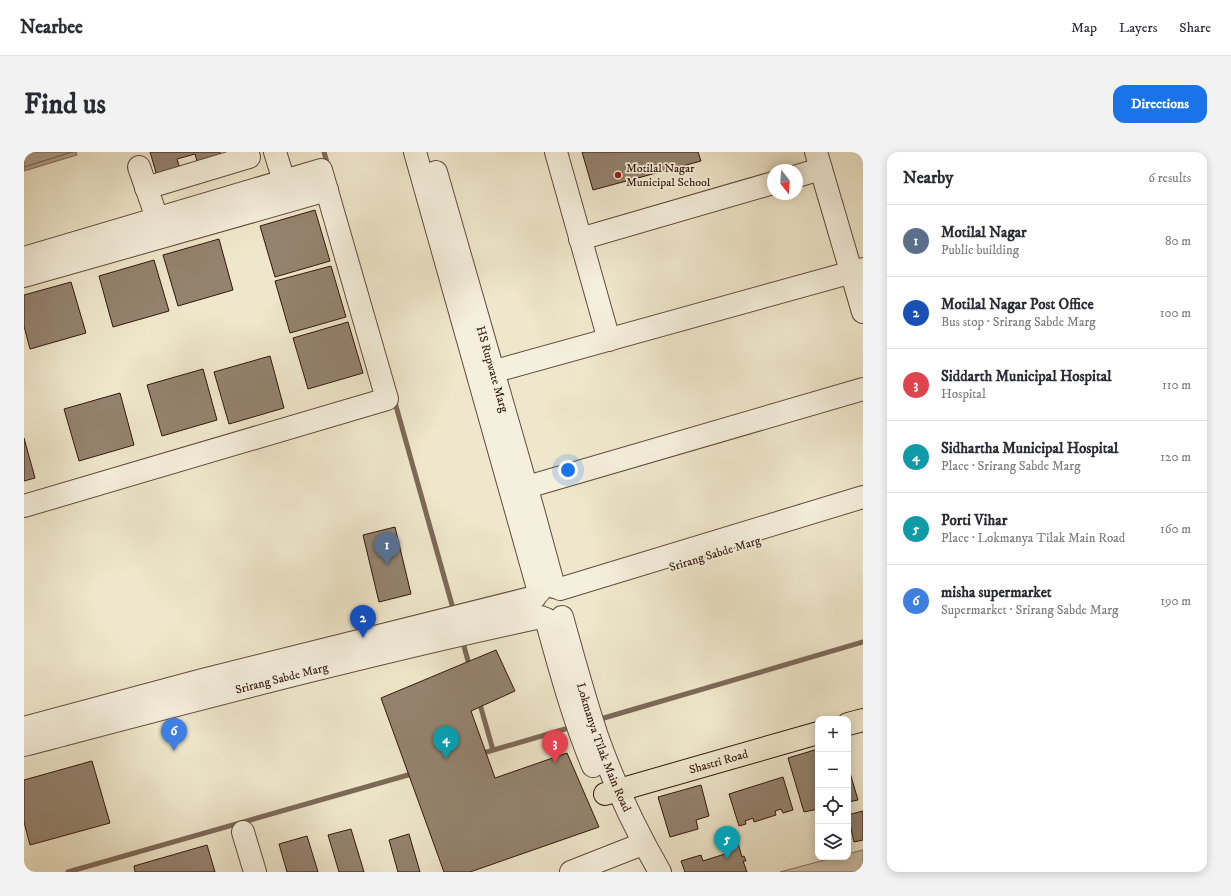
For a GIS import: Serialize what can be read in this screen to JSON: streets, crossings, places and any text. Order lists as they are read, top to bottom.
{
  "streets": {
    "main road": ["Shastri Road"],
    "street": ["HS Rupwate Marg", "Srirang Sabde Marg", "Lokmanya Tilak Main Road"]
  },
  "crossings": [
    ["HS Rupwate Marg", "Srirang Sabde Marg"],
    ["HS Rupwate Marg", "Lokmanya Tilak Main Road"],
    ["Srirang Sabde Marg", "Lokmanya Tilak Main Road"],
    ["Lokmanya Tilak Main Road", "Shastri Road"]
  ],
  "places": ["Motilal Nagar Municipal School"],
  "north": "bottom",
  "page": {
    "header": "Nearbee",
    "nav": ["Map", "Layers", "Share"],
    "buttons": "Directions",
    "title": "Find us",
    "heading": ["Nearby", "6 results"],
    "list": [
      {
        "mark": "1",
        "name": "Motilal Nagar",
        "note": "Public building",
        "value": "80 m"
      },
      {
        "mark": "2",
        "name": "Motilal Nagar Post Office",
        "note": "Bus stop · Srirang Sabde Marg",
        "value": "100 m"
      },
      {
        "mark": "3",
        "name": "Siddarth Municipal Hospital",
        "note": "Hospital",
        "value": "110 m"
      },
      {
        "mark": "4",
        "name": "Sidhartha Municipal Hospital",
        "note": "Place · Srirang Sabde Marg",
        "value": "120 m"
      },
      {
        "mark": "5",
        "name": "Porti Vihar",
        "note": "Place · Lokmanya Tilak Main Road",
        "value": "160 m"
      },
      {
        "mark": "6",
        "name": "misha supermarket",
        "note": "Supermarket · Srirang Sabde Marg",
        "value": "190 m"
      }
    ],
    "pins": [
      "1",
      "2",
      "6",
      "4",
      "3",
      "5"
    ],
    "map_buttons": ["+", "−"]
  }
}
